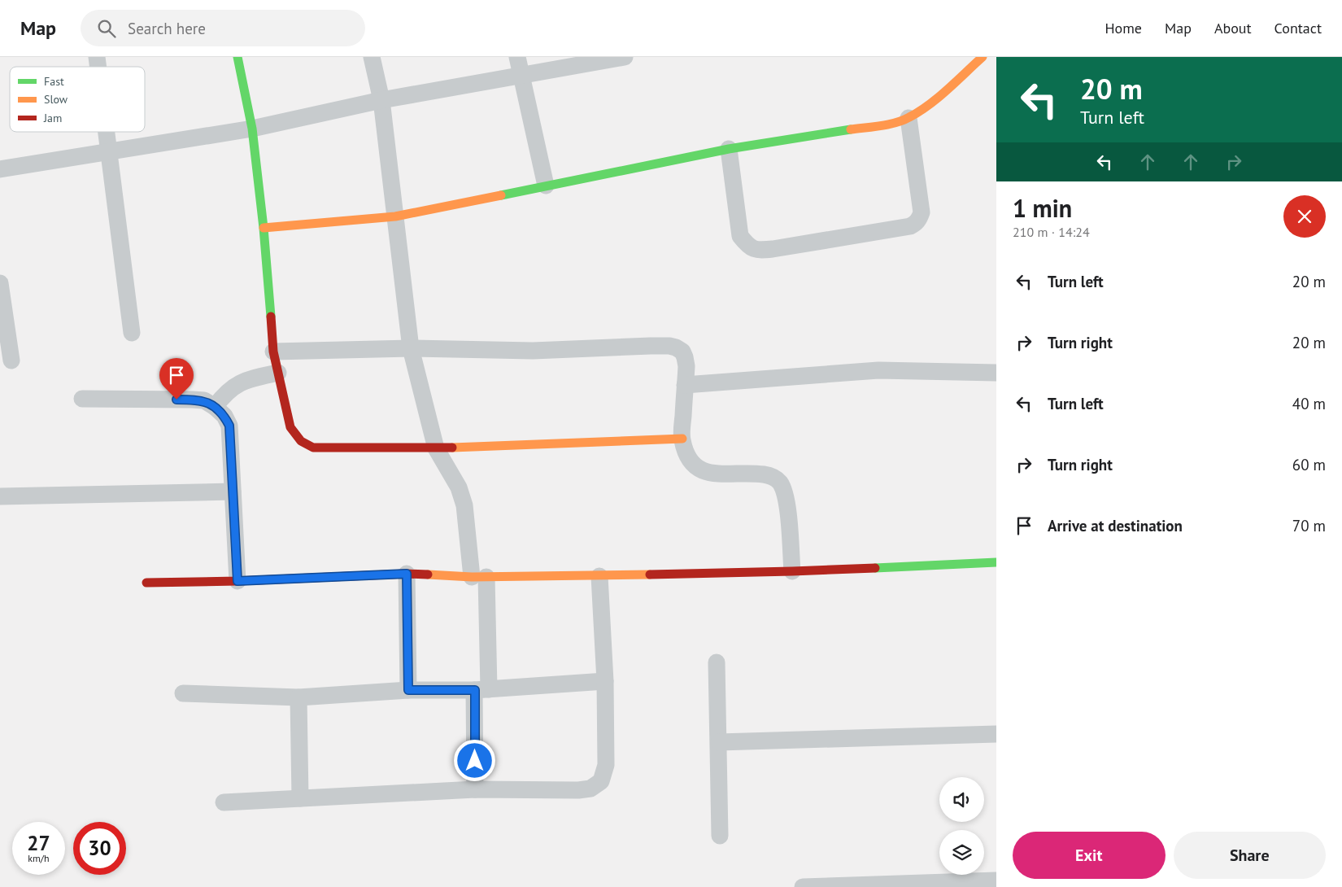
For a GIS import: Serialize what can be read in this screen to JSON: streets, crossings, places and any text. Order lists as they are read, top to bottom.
{
  "legend": ["Fast", "Slow", "Jam"],
  "page": {
    "header": "Map",
    "search": "Search here",
    "nav": [
      "Home",
      "Map",
      "About",
      "Contact"
    ],
    "turn": ["20 m", "Turn left"],
    "heading": ["1 min", "210 m · 14:24"],
    "list": [
      {
        "name": "Turn left",
        "value": "20 m"
      },
      {
        "name": "Turn right",
        "value": "20 m"
      },
      {
        "name": "Turn left",
        "value": "40 m"
      },
      {
        "name": "Turn right",
        "value": "60 m"
      },
      {
        "name": "Arrive at destination",
        "value": "70 m"
      }
    ],
    "speed": "27 km/h",
    "limit": "30",
    "buttons": ["Exit", "Share"]
  }
}
